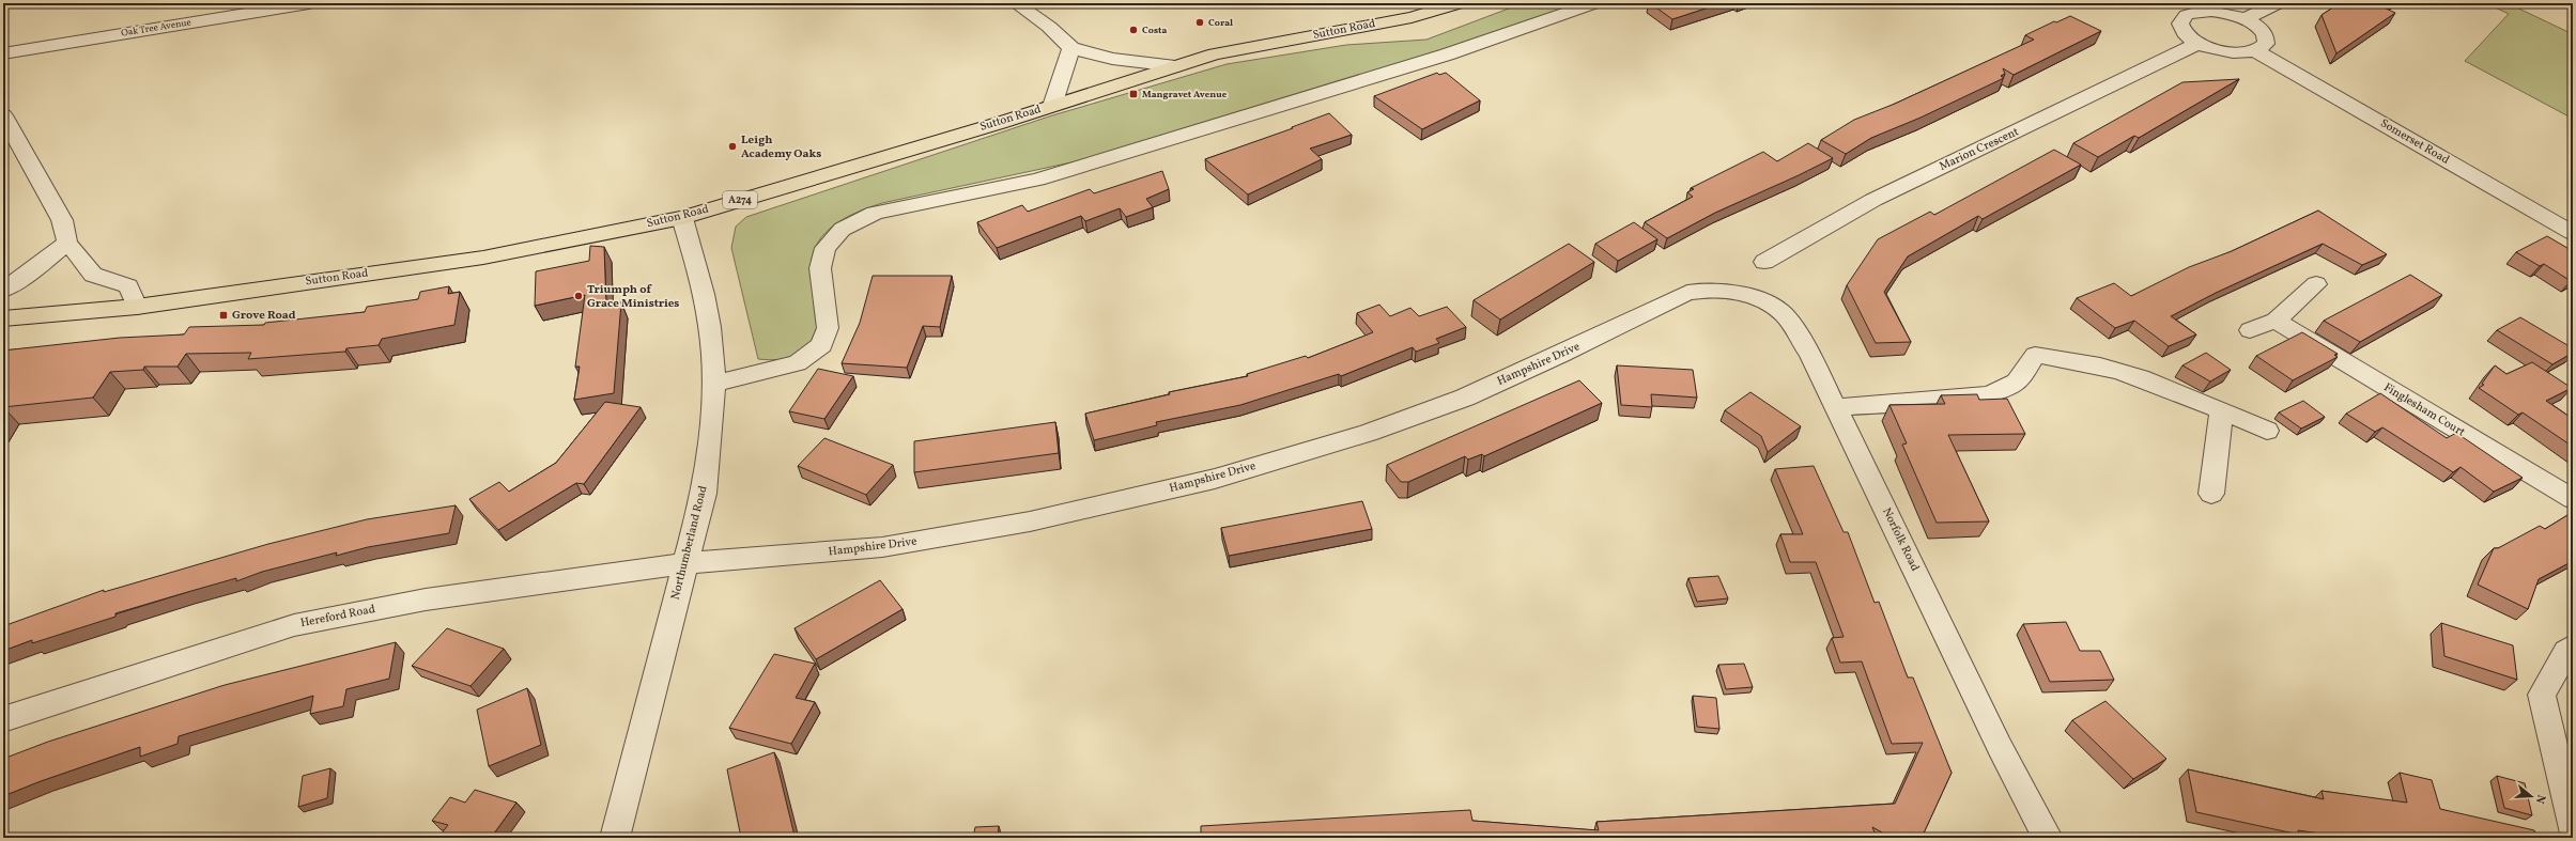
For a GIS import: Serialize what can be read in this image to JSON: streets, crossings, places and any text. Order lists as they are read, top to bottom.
{
  "streets": {
    "main road": ["Sutton Road", "A274"],
    "street": [
      "Oak Tree Avenue",
      "Somerset Road",
      "Marion Crescent",
      "Hampshire Drive",
      "Finglesham Court",
      "Norfolk Road",
      "Northumberland Road",
      "Hereford Road"
    ]
  },
  "crossings": [
    ["Sutton Road", "Northumberland Road"],
    ["Hampshire Drive", "Norfolk Road"],
    ["Hampshire Drive", "Northumberland Road"],
    ["Hampshire Drive", "Hereford Road"],
    ["Northumberland Road", "Hereford Road"]
  ],
  "places": {
    "other": [
      "Coral",
      "Costa",
      "Leigh Academy Oaks",
      "Triumph of Grace Ministries"
    ],
    "transit": ["Mangravet Avenue", "Grove Road"]
  },
  "north": "right"
}
